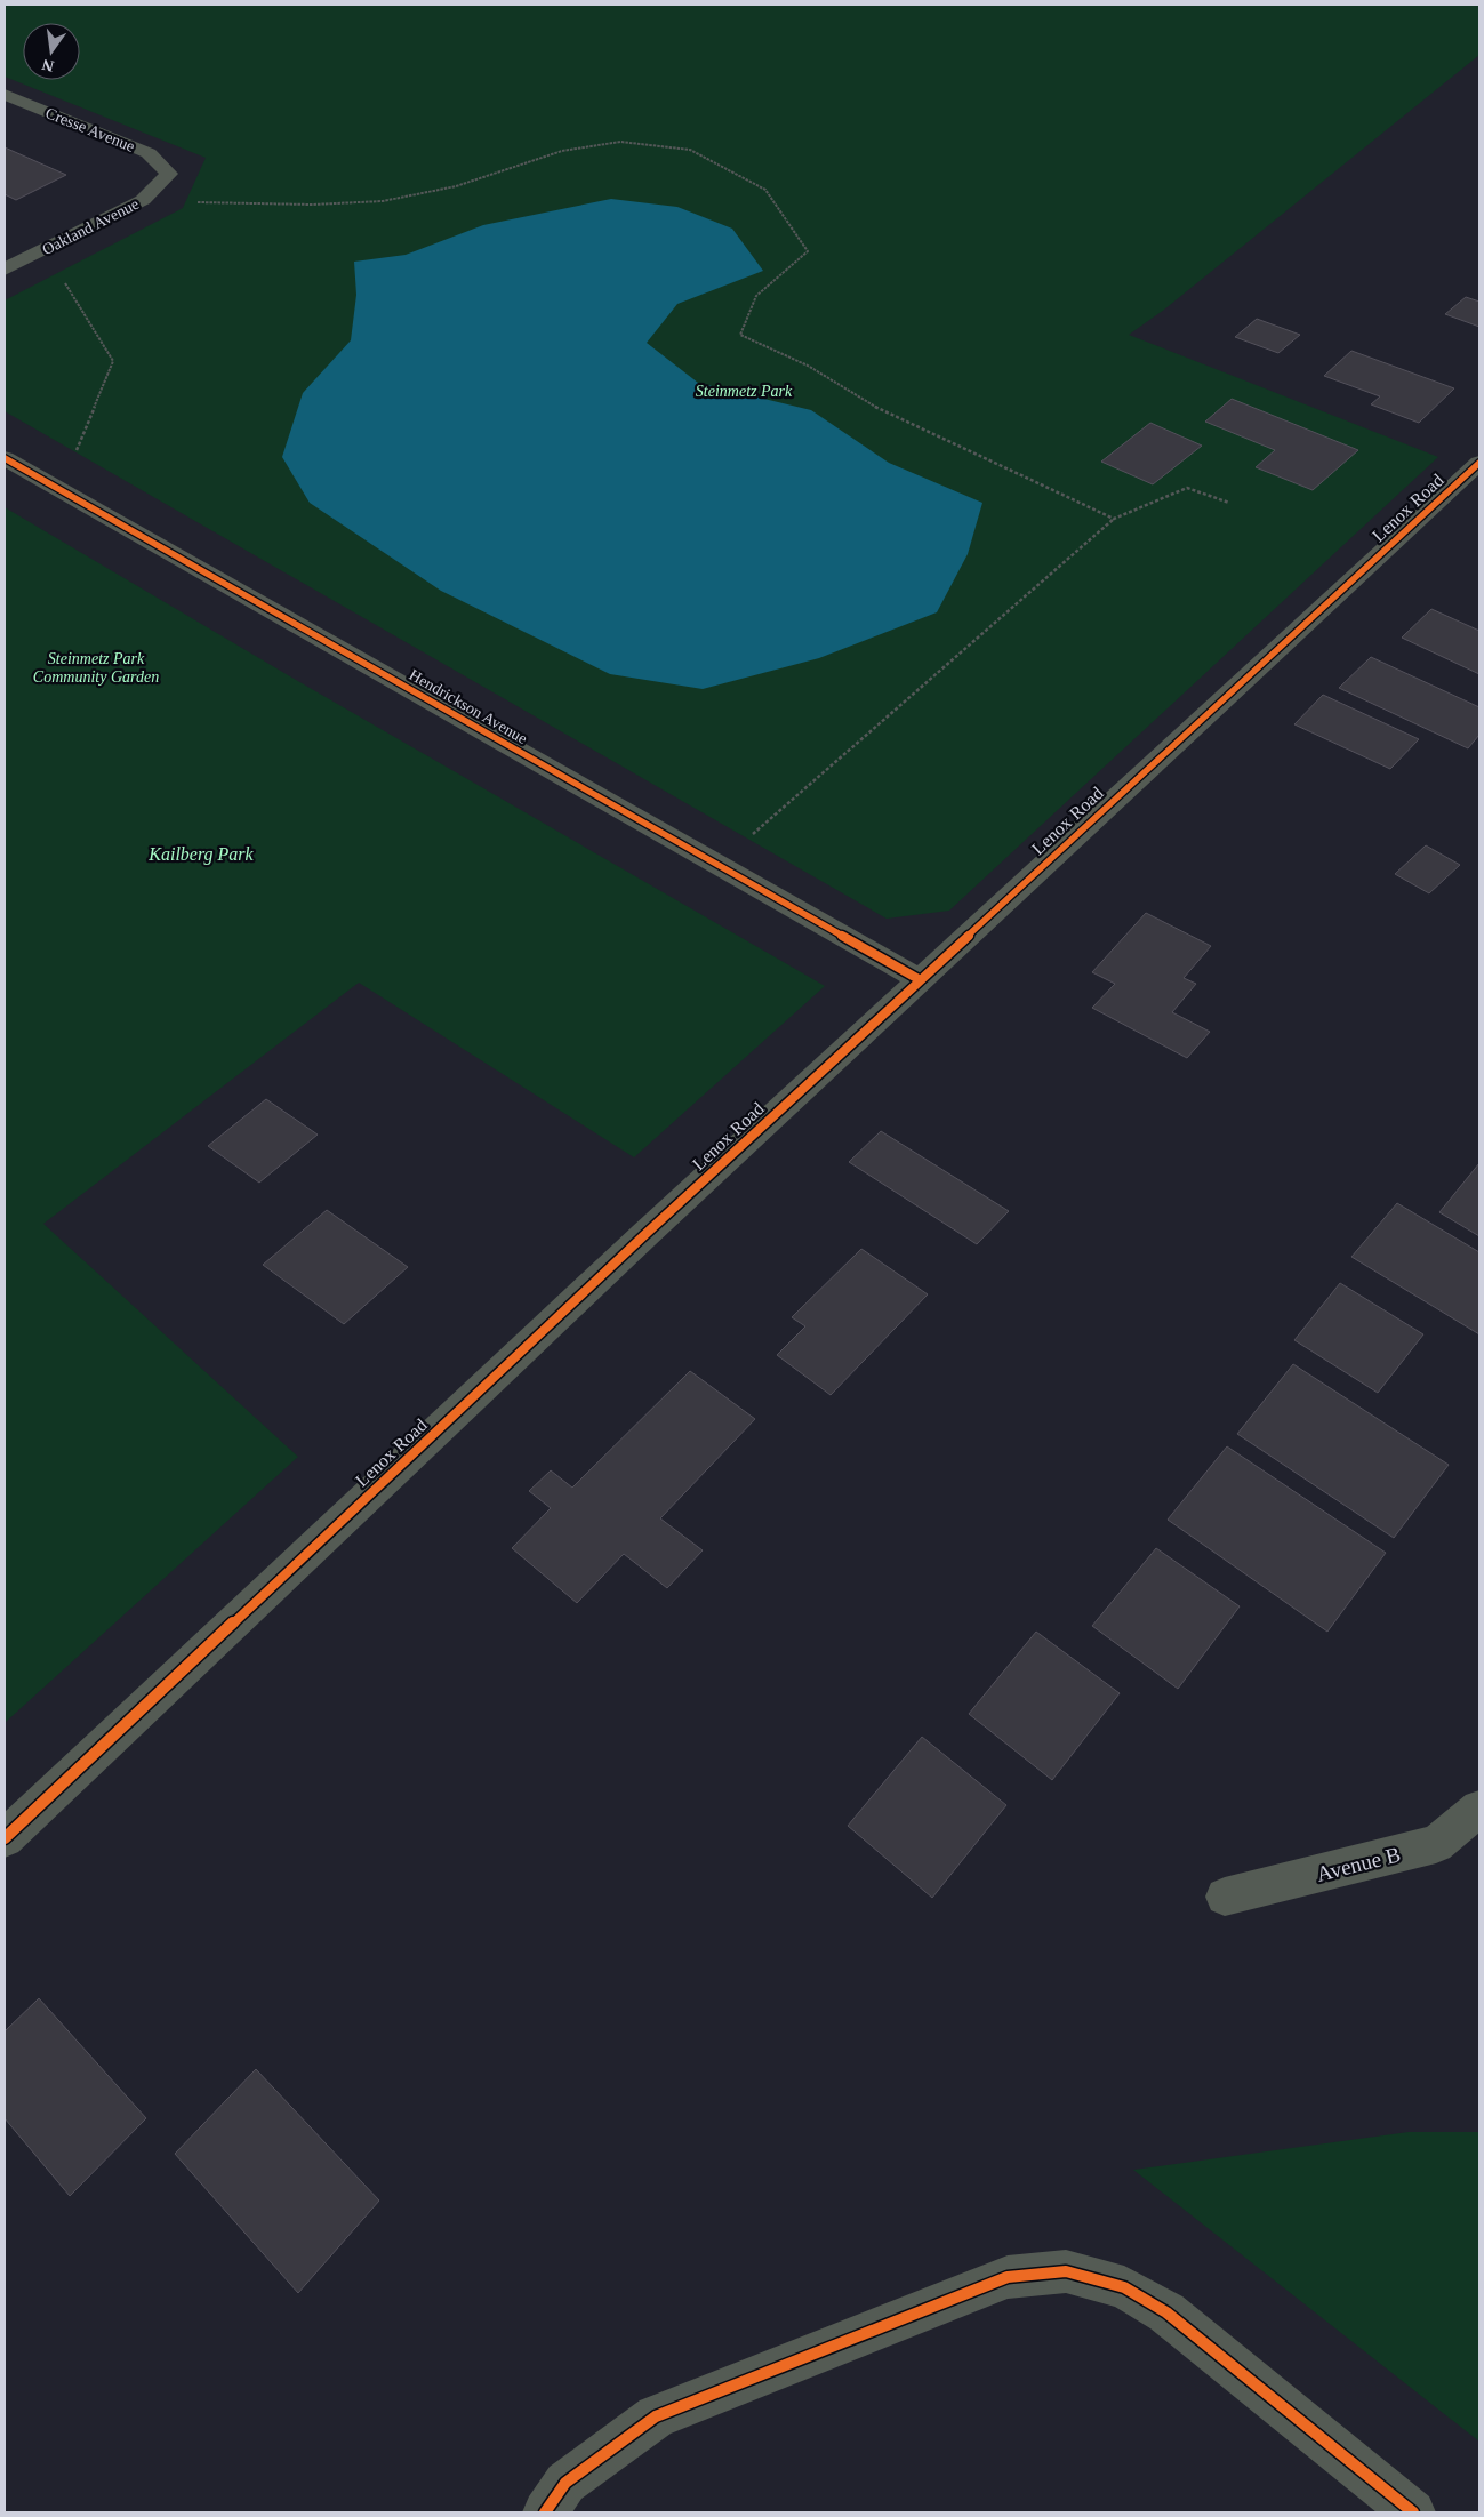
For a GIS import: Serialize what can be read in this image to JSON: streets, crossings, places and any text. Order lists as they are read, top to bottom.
{
  "streets": {
    "street": [
      "Cresse Avenue",
      "Oakland Avenue",
      "Lenox Road",
      "Hendrickson Avenue",
      "Avenue B"
    ]
  },
  "crossings": [
    ["Cresse Avenue", "Oakland Avenue"],
    ["Lenox Road", "Hendrickson Avenue"]
  ],
  "parks": ["Steinmetz Park", "Steinmetz Park Community Garden", "Kailberg Park"],
  "north": "bottom"
}
